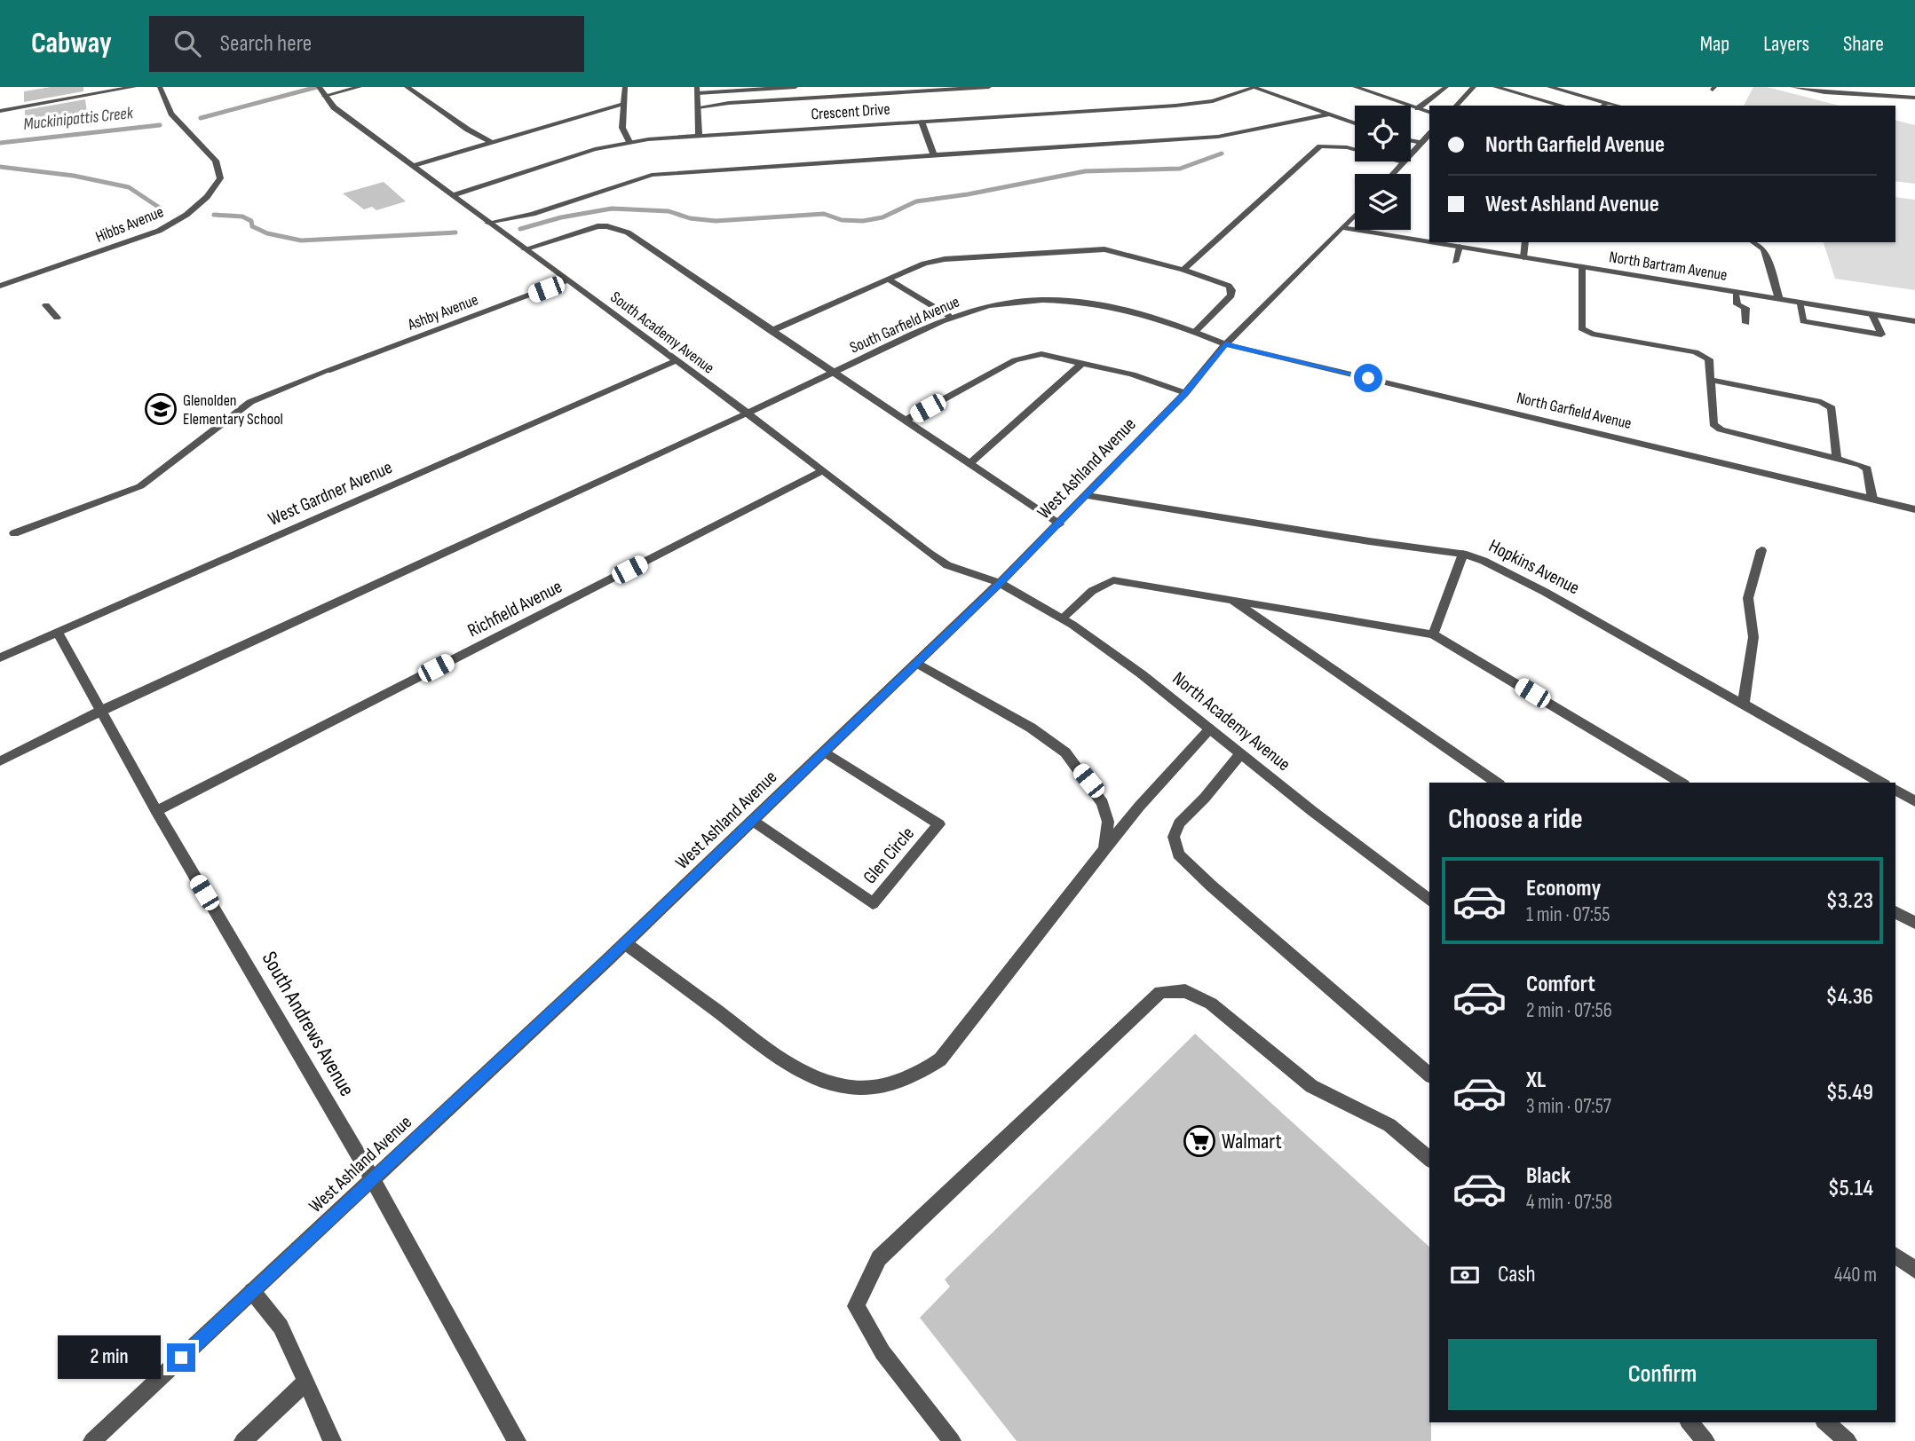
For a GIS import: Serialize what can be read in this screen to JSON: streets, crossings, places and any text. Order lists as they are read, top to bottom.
{
  "streets": {
    "street": [
      "Crescent Drive",
      "Hibbs Avenue",
      "North Bartram Avenue",
      "Ashby Avenue",
      "South Garfield Avenue",
      "South Academy Avenue",
      "North Garfield Avenue",
      "West Ashland Avenue",
      "West Gardner Avenue",
      "Hopkins Avenue",
      "Richfield Avenue",
      "North Academy Avenue",
      "Glen Circle",
      "South Andrews Avenue"
    ]
  },
  "crossings": [
    ["Crescent Drive", "South Academy Avenue"],
    ["North Bartram Avenue", "West Ashland Avenue"],
    ["Ashby Avenue", "South Academy Avenue"],
    ["South Garfield Avenue", "South Academy Avenue"],
    ["South Garfield Avenue", "North Garfield Avenue"],
    ["South Garfield Avenue", "West Ashland Avenue"],
    ["South Garfield Avenue", "South Andrews Avenue"],
    ["South Academy Avenue", "West Ashland Avenue"],
    ["South Academy Avenue", "West Gardner Avenue"],
    ["South Academy Avenue", "Richfield Avenue"],
    ["South Academy Avenue", "North Academy Avenue"],
    ["North Garfield Avenue", "West Ashland Avenue"],
    ["West Ashland Avenue", "Hopkins Avenue"],
    ["West Ashland Avenue", "North Academy Avenue"],
    ["West Ashland Avenue", "Glen Circle"],
    ["West Ashland Avenue", "South Andrews Avenue"],
    ["West Gardner Avenue", "South Andrews Avenue"],
    ["Richfield Avenue", "South Andrews Avenue"]
  ],
  "water": ["Muckinipattis Creek"],
  "places": {
    "school or university": ["Glenolden Elementary School"],
    "supermarket": ["Walmart"]
  },
  "page": {
    "header": "Cabway",
    "search": "Search here",
    "nav": ["Map", "Layers", "Share"],
    "banner": ["North Garfield Avenue", "West Ashland Avenue"],
    "heading": "Choose a ride",
    "list": [
      {
        "name": "Economy",
        "note": "1 min · 07:55",
        "value": "$3.23"
      },
      {
        "name": "Comfort",
        "note": "2 min · 07:56",
        "value": "$4.36"
      },
      {
        "name": "XL",
        "note": "3 min · 07:57",
        "value": "$5.49"
      },
      {
        "name": "Black",
        "note": "4 min · 07:58",
        "value": "$5.14"
      }
    ],
    "pay": ["Cash", "440 m"],
    "buttons": "Confirm",
    "bubble": "2 min"
  }
}
